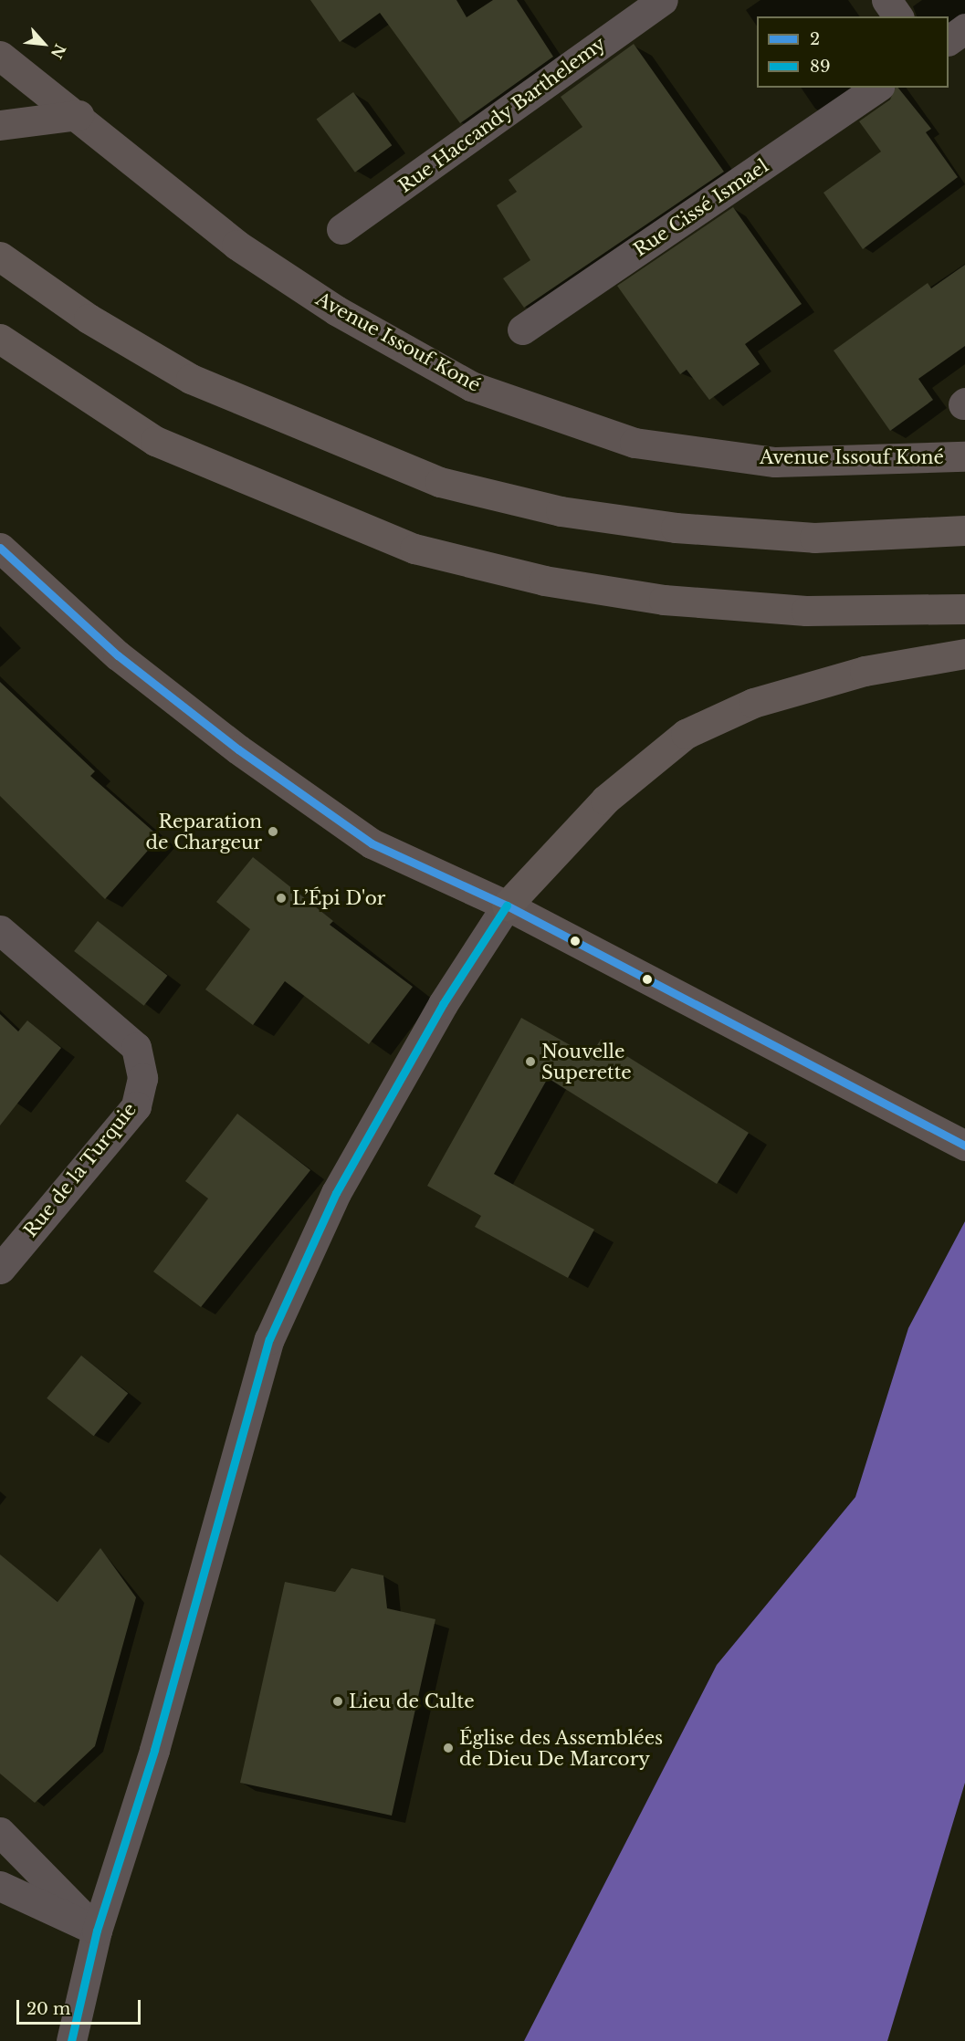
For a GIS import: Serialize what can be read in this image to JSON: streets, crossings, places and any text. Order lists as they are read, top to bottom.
{
  "streets": {
    "street": [
      "Rue Haccandy Barthelemy",
      "Rue Cissé Ismael",
      "Avenue Issouf Koné",
      "Rue de la Turquie"
    ]
  },
  "places": [
    "Reparation de Chargeur",
    "L’Épi D'or",
    "Nouvelle Superette",
    "Lieu de Culte",
    "Église des Assemblées de Dieu De Marcory"
  ],
  "lines": ["transit line 2", "transit line 89"],
  "legend": ["2", "89"],
  "scale_bar": "20 m",
  "north": "bottom right"
}
